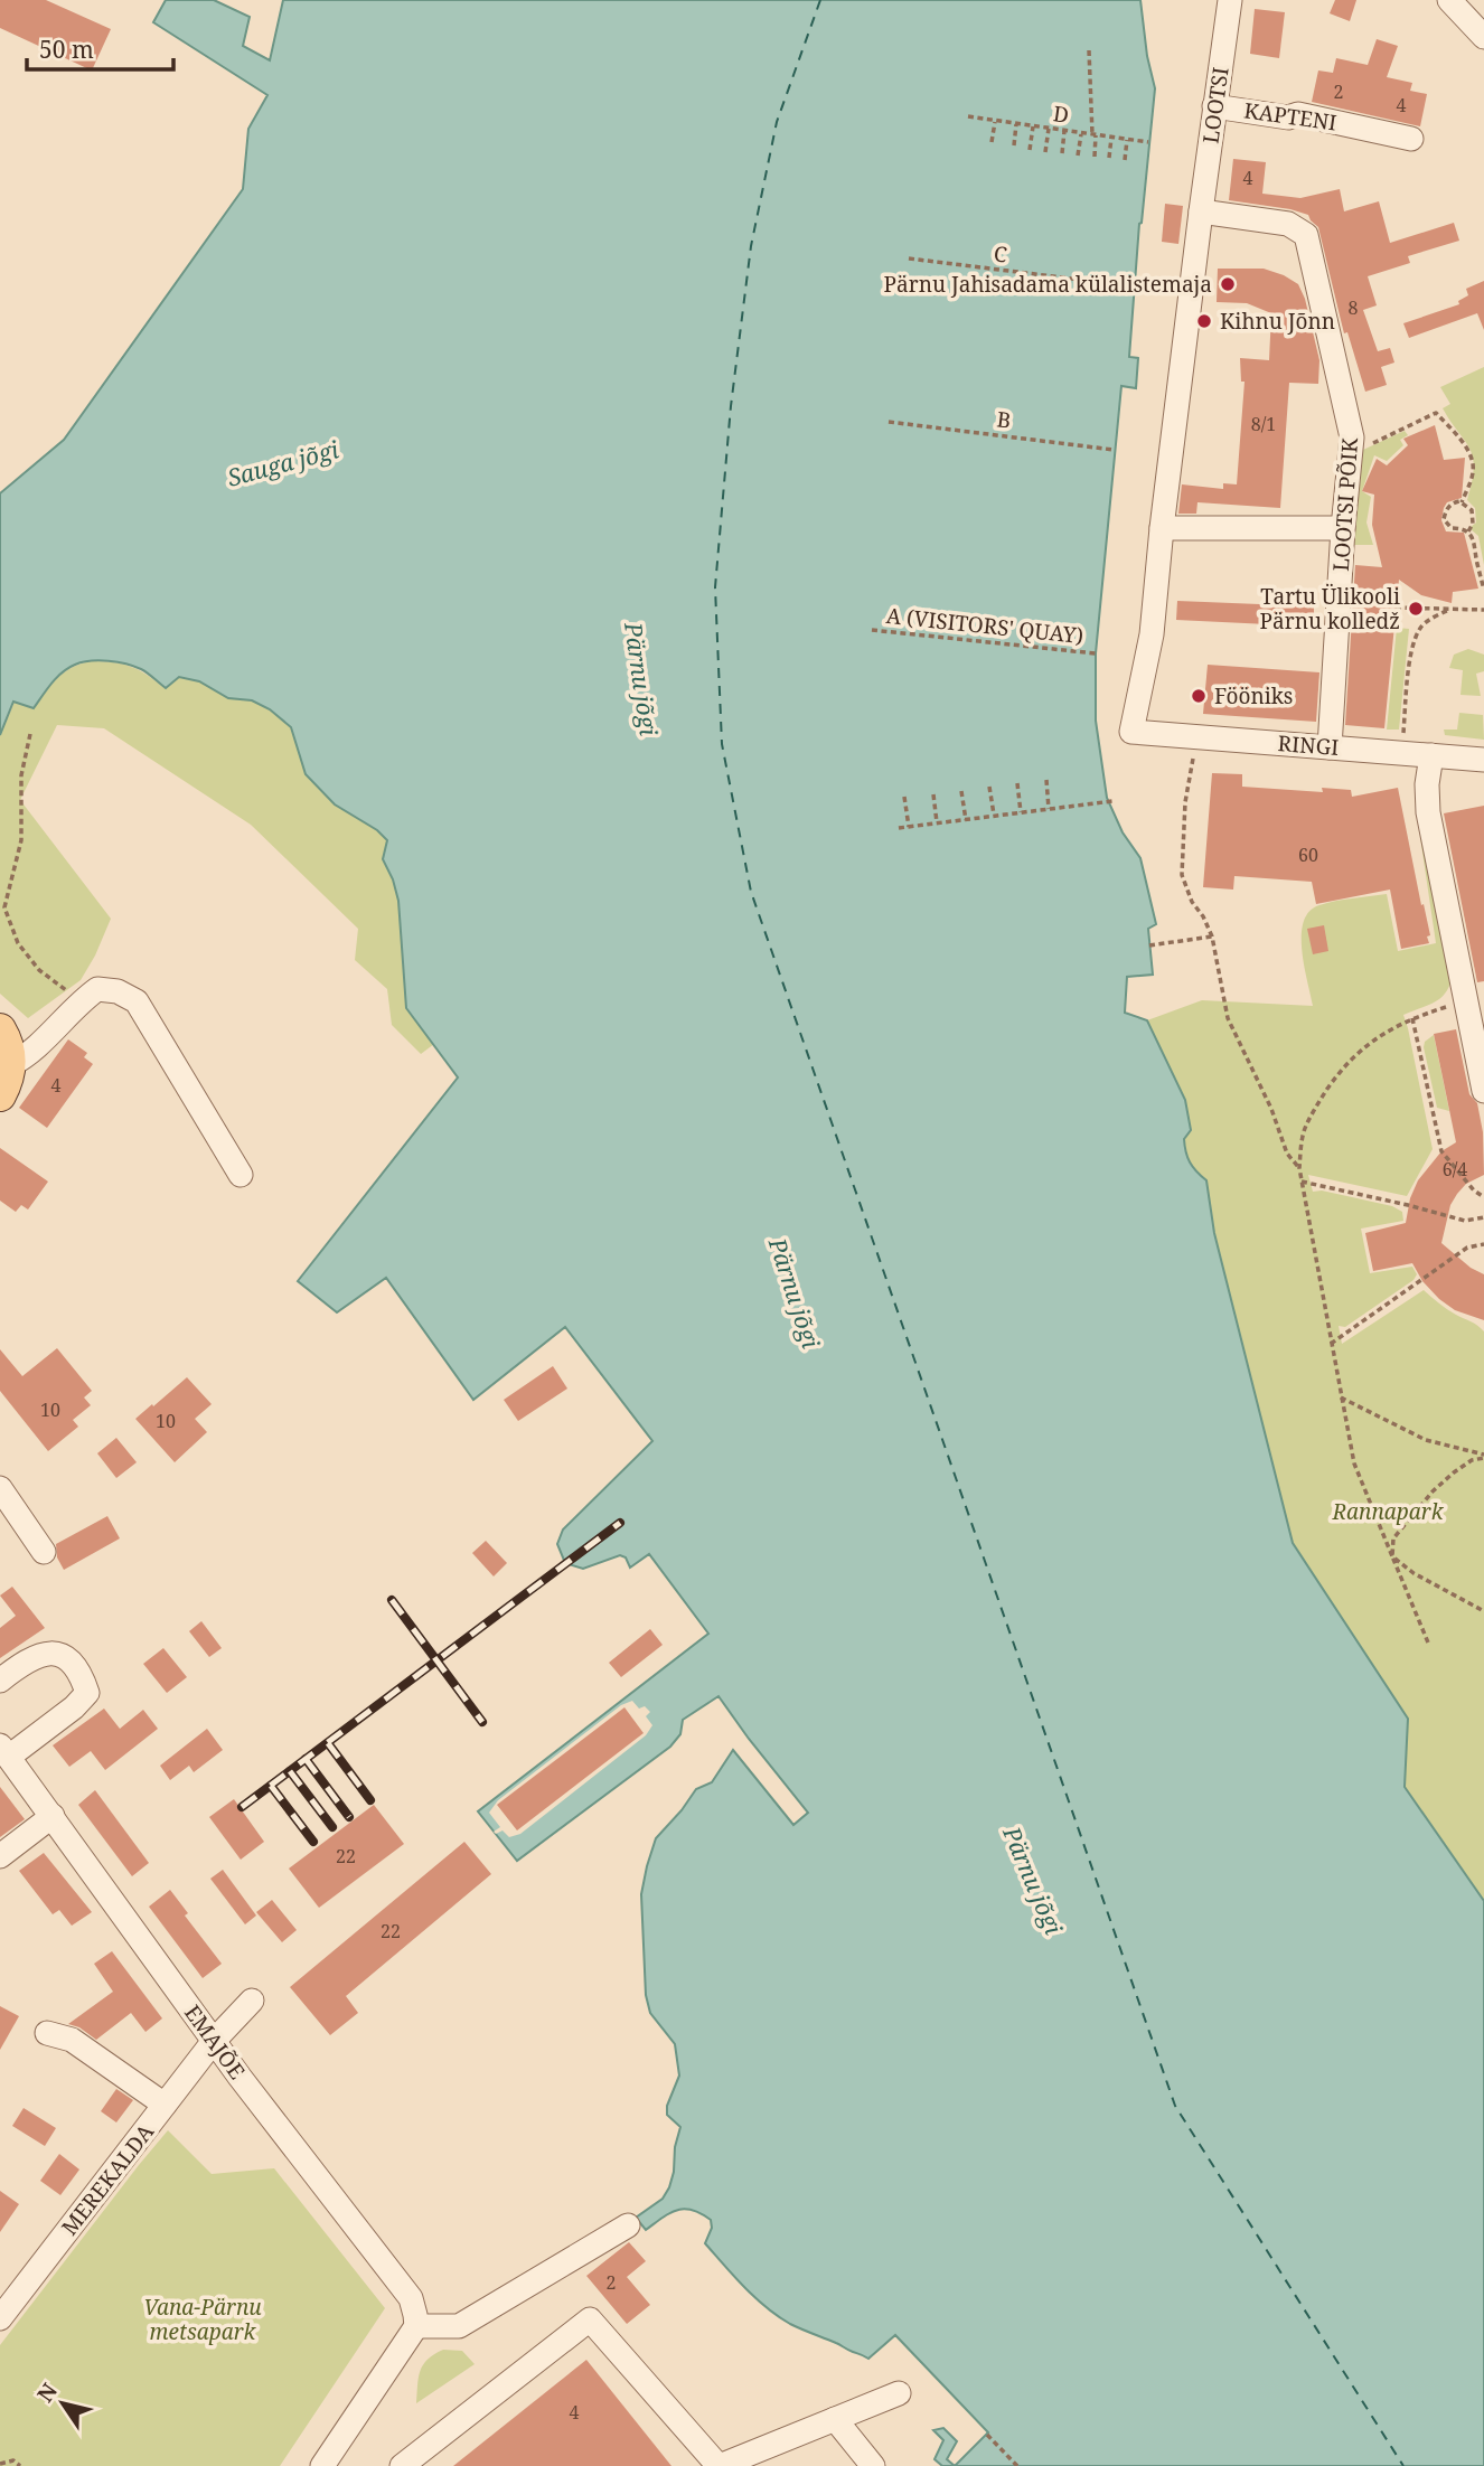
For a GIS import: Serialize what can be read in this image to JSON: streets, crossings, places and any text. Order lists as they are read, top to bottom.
{
  "streets": {
    "street": [
      "LOOTSI",
      "KAPTENI",
      "LOOTSI PÕIK",
      "RINGI",
      "EMAJÕE",
      "MEREKALDA"
    ],
    "path": [
      "D",
      "C",
      "B",
      "A (VISITORS' QUAY)"
    ]
  },
  "crossings": [
    ["LOOTSI", "KAPTENI"],
    ["LOOTSI", "LOOTSI PÕIK"],
    ["LOOTSI", "RINGI"],
    ["LOOTSI PÕIK", "RINGI"],
    ["EMAJÕE", "MEREKALDA"]
  ],
  "water": ["Sauga jõgi", "Pärnu jõgi"],
  "parks": ["Rannapark", "Vana-Pärnu metsapark"],
  "places": [
    "Pärnu Jahisadama külalistemaja",
    "Kihnu Jõnn",
    "Tartu Ülikooli Pärnu kolledž",
    "Fööniks"
  ],
  "house_numbers": [
    "2",
    "4",
    "4",
    "8",
    "8/1",
    "60",
    "4",
    "6/4",
    "10",
    "10",
    "22",
    "22",
    "2",
    "4"
  ],
  "scale_bar": "50 m",
  "north": "top left"
}
